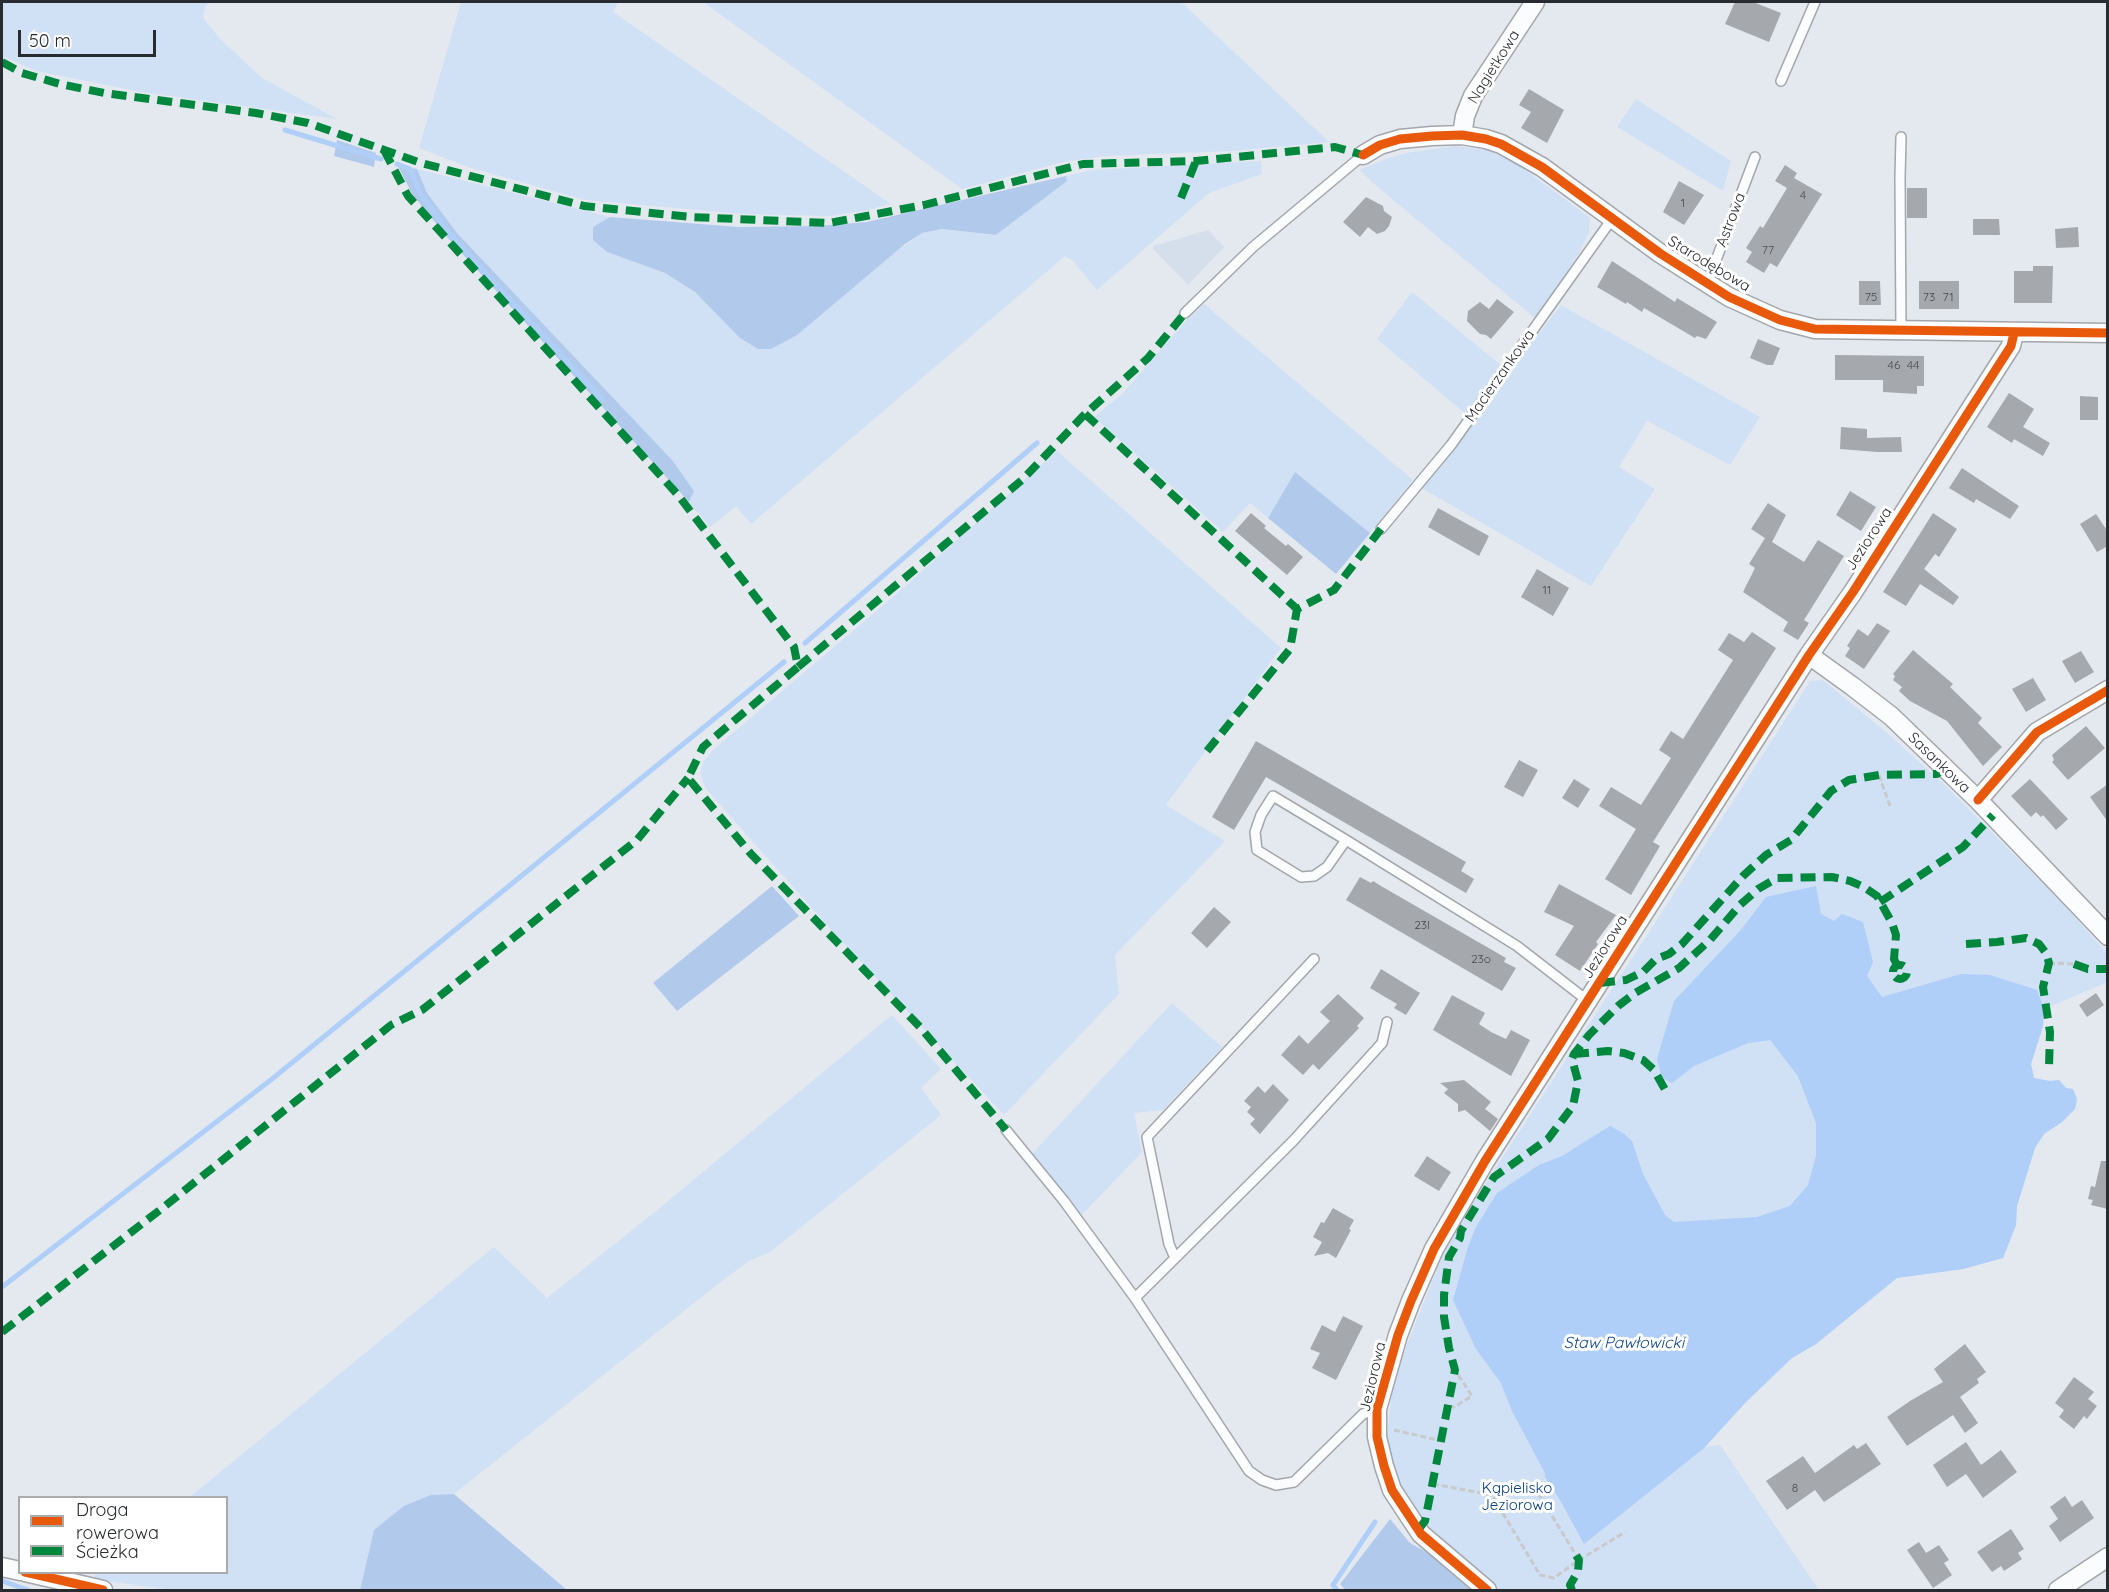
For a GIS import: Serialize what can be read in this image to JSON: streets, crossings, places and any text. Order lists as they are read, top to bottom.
{
  "streets": {
    "street": [
      "Nagietkowa",
      "Starodębowa",
      "Jeziorowa",
      "Sasankowa"
    ],
    "lane": ["Astrowa", "Macierzankowa"]
  },
  "crossings": [
    ["Nagietkowa", "Starodębowa"],
    ["Astrowa", "Starodębowa"],
    ["Starodębowa", "Macierzankowa"],
    ["Starodębowa", "Jeziorowa"],
    ["Jeziorowa", "Sasankowa"]
  ],
  "water": ["Staw Pawłowicki"],
  "parks": ["Kąpielisko Jeziorowa"],
  "house_numbers": [
    "4",
    "1",
    "77",
    "75",
    "73",
    "71",
    "46",
    "44",
    "11",
    "23l",
    "23o",
    "8"
  ],
  "legend": ["Droga rowerowa", "Ścieżka"],
  "scale_bar": "50 m"
}
